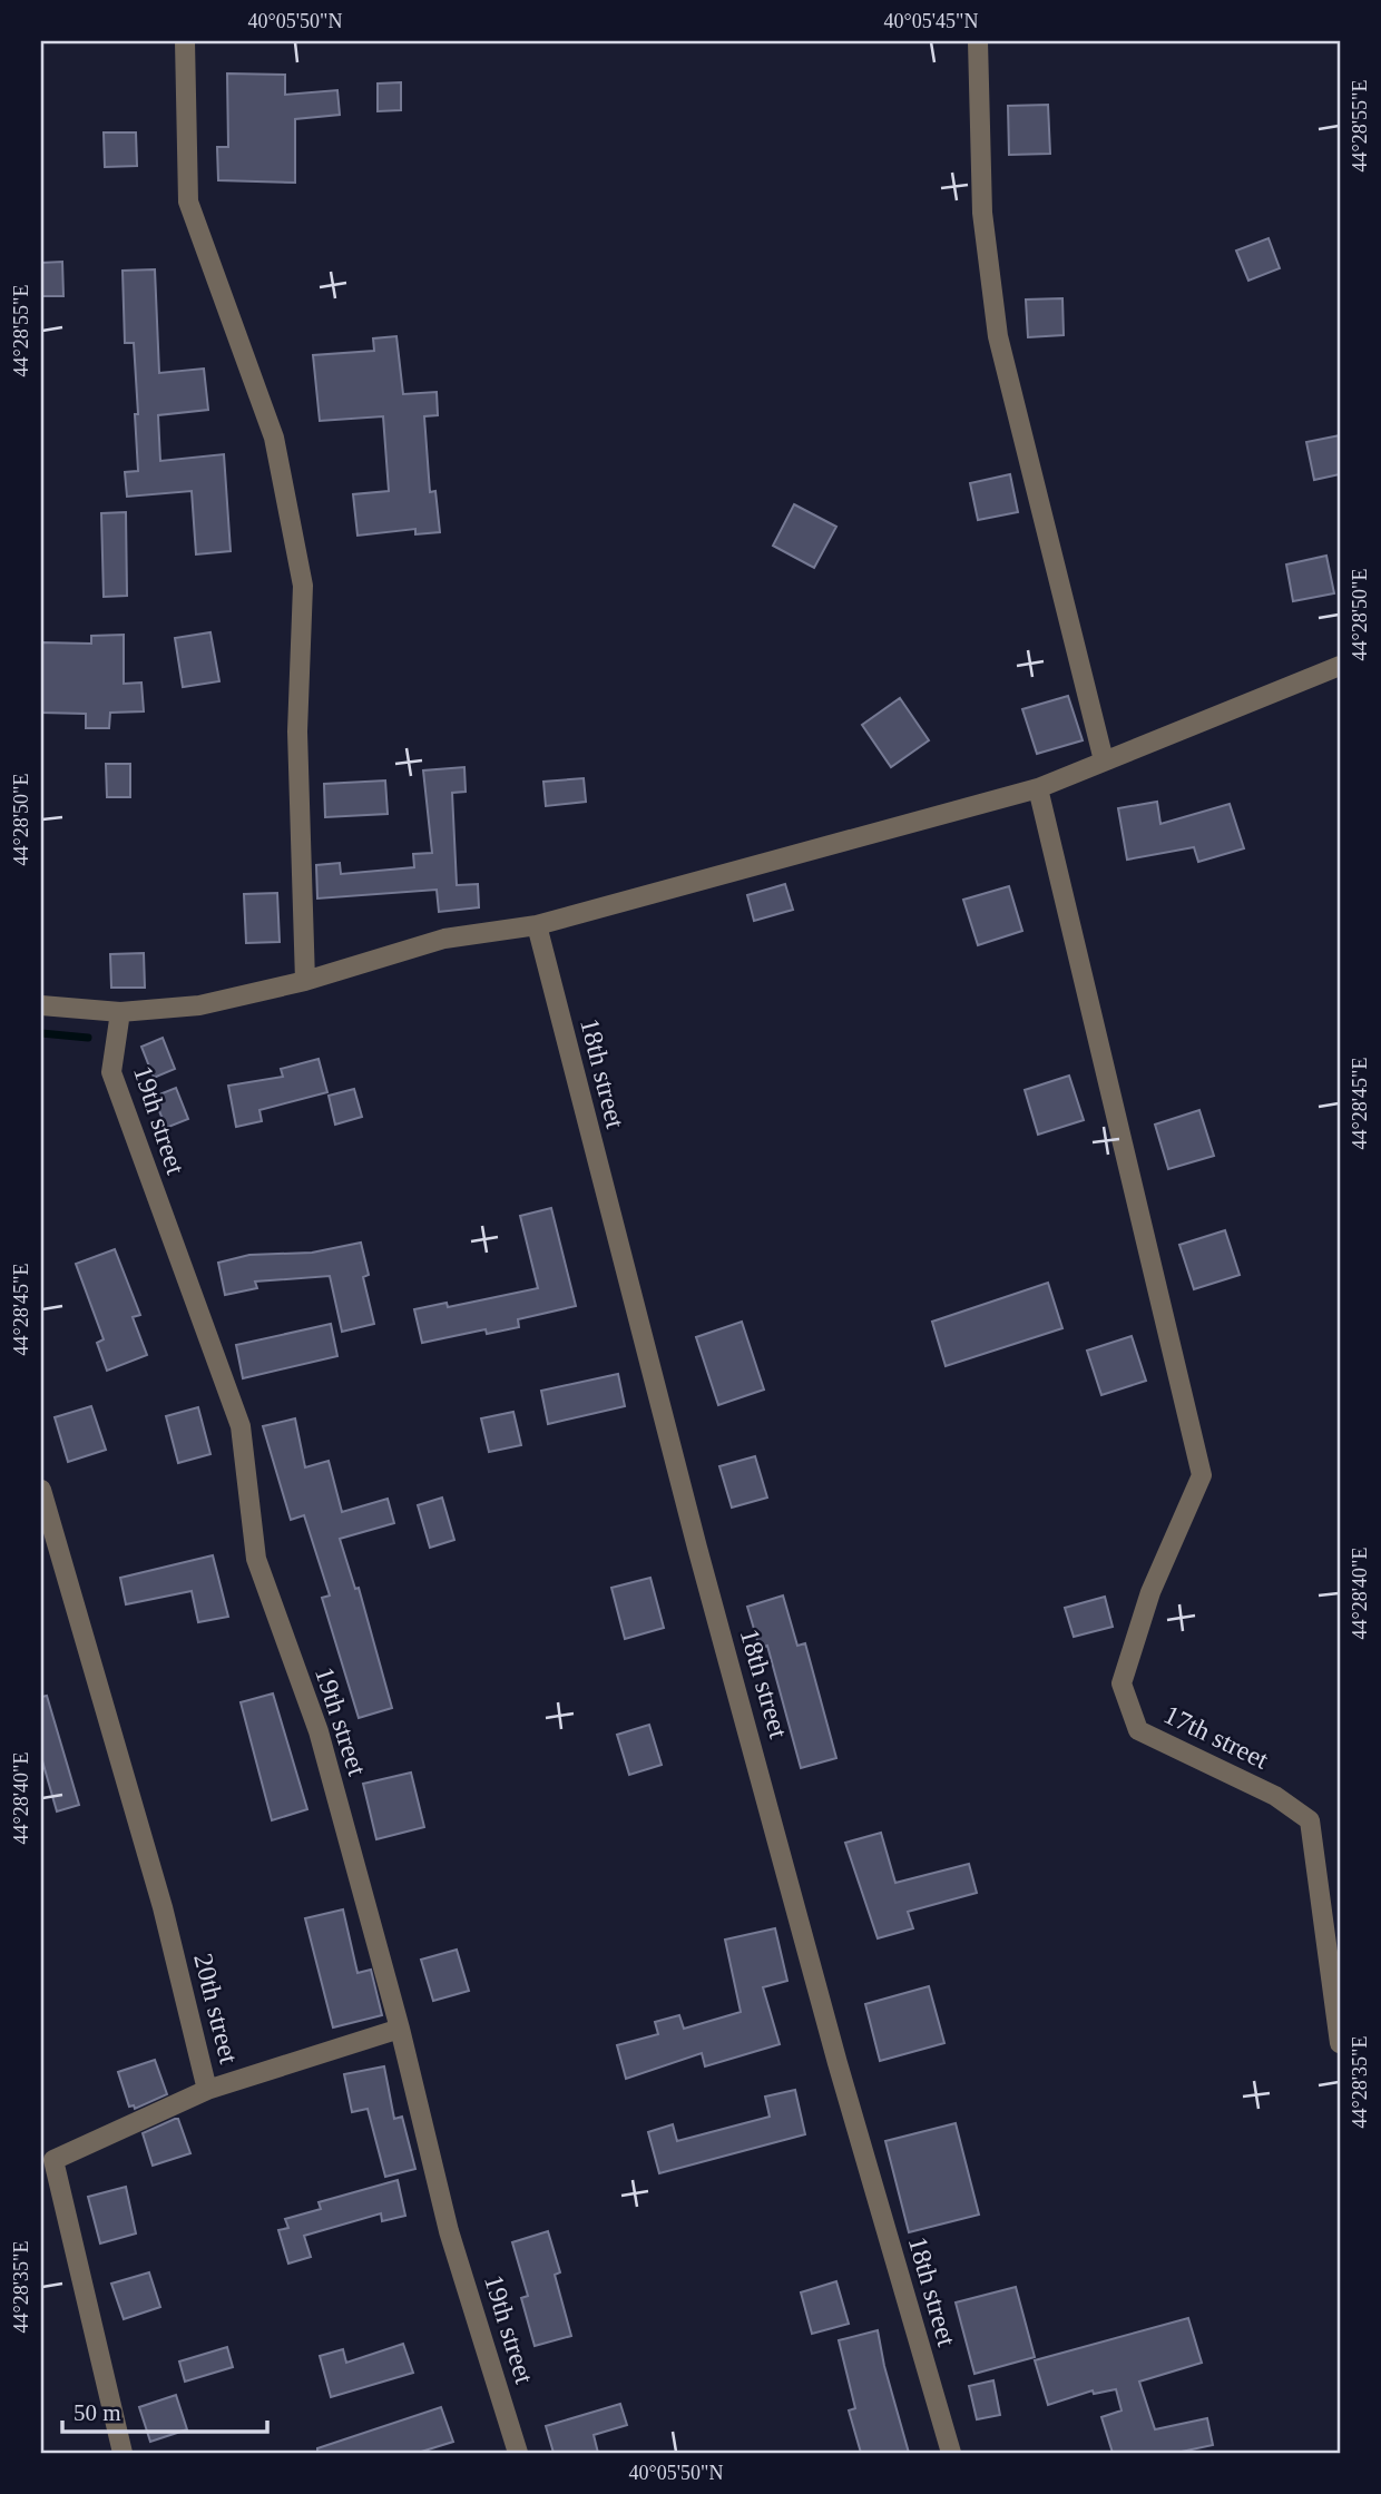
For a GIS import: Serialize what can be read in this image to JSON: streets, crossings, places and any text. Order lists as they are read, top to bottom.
{
  "streets": {
    "street": [
      "18th street",
      "19th street",
      "17th street",
      "20th street"
    ]
  },
  "scale_bar": "50 m",
  "coordinates": [
    "40°05'50\"N",
    "40°05'45\"N",
    "44°28'55\"E",
    "44°28'50\"E",
    "44°28'45\"E",
    "44°28'40\"E",
    "44°28'35\"E"
  ]
}
